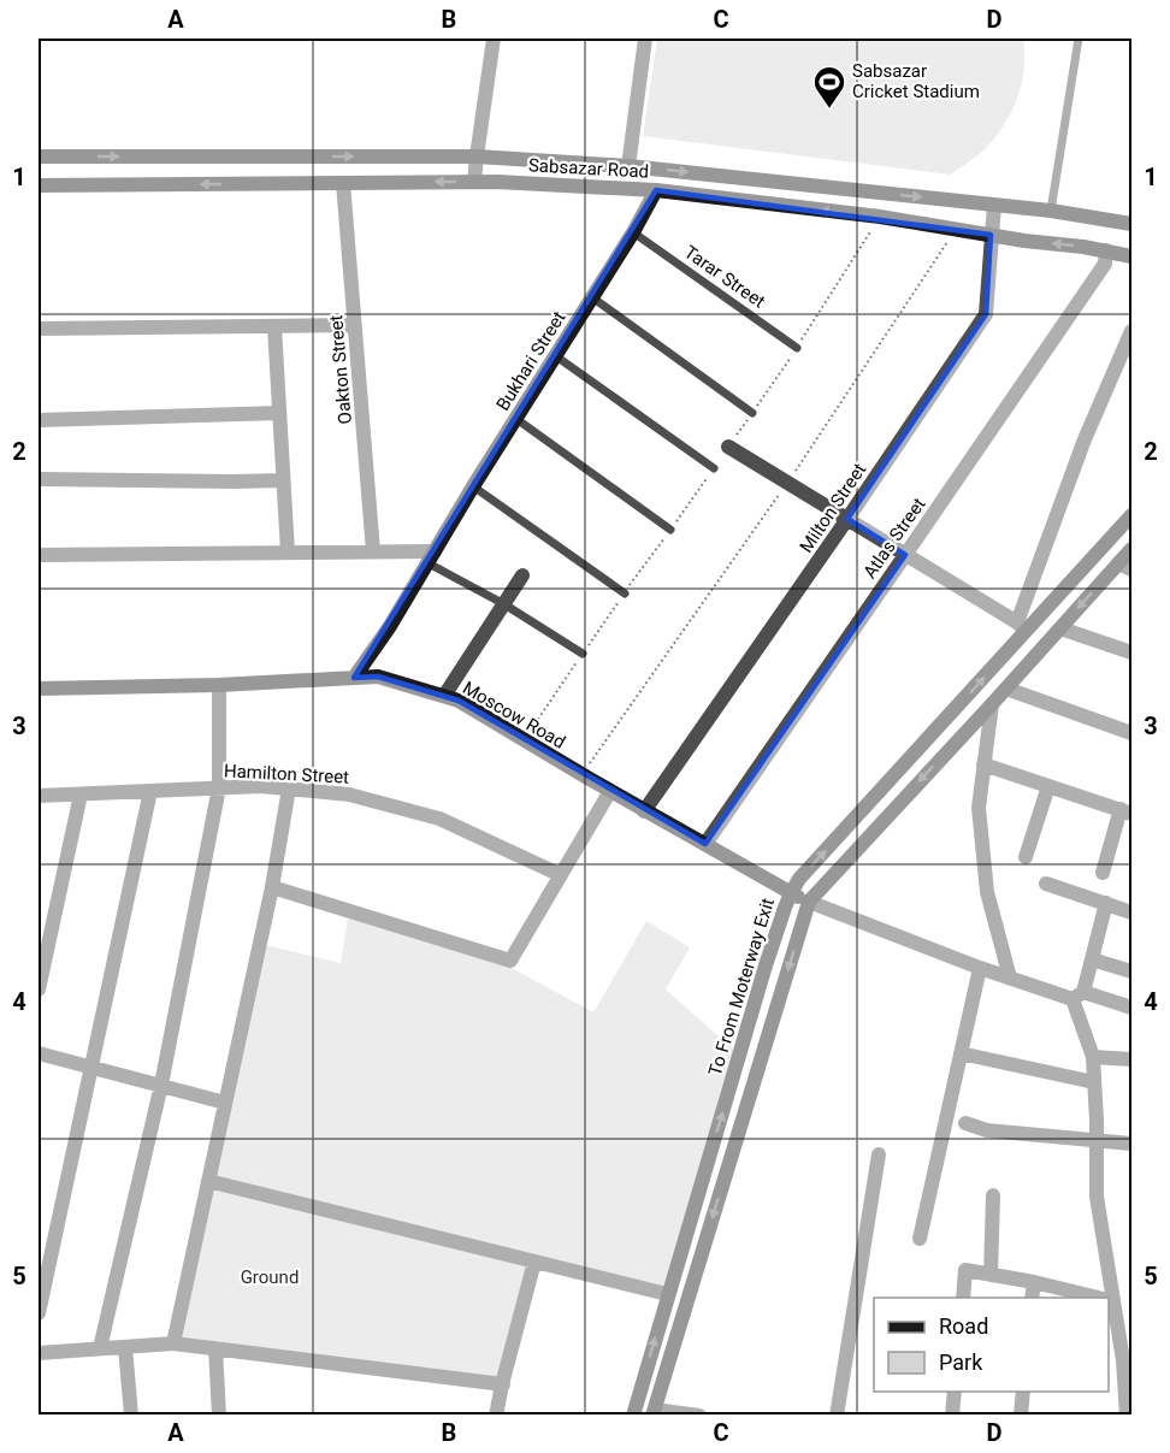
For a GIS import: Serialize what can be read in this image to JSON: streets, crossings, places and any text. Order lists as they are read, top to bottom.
{
  "streets": {
    "main road": [
      "Sabsazar Road",
      "Bukhari Street",
      "Moscow Road",
      "To From Moterway Exit"
    ],
    "street": [
      "Oakton Street",
      "Milton Street",
      "Atlas Street",
      "Hamilton Street"
    ],
    "lane": ["Tarar Street"]
  },
  "crossings": [
    ["Sabsazar Road", "Bukhari Street"],
    ["Sabsazar Road", "Oakton Street"],
    ["Sabsazar Road", "Milton Street"],
    ["Sabsazar Road", "Atlas Street"],
    ["Tarar Street", "Bukhari Street"],
    ["Bukhari Street", "Moscow Road"],
    ["Milton Street", "Moscow Road"],
    ["Atlas Street", "Moscow Road"],
    ["Moscow Road", "To From Moterway Exit"]
  ],
  "parks": ["Ground"],
  "places": {
    "sports": ["Sabsazar Cricket Stadium"]
  },
  "legend": ["Road", "Park"],
  "grid": {
    "columns": [
      "A",
      "B",
      "C",
      "D"
    ],
    "rows": [
      "1",
      "2",
      "3",
      "4",
      "5"
    ]
  }
}
